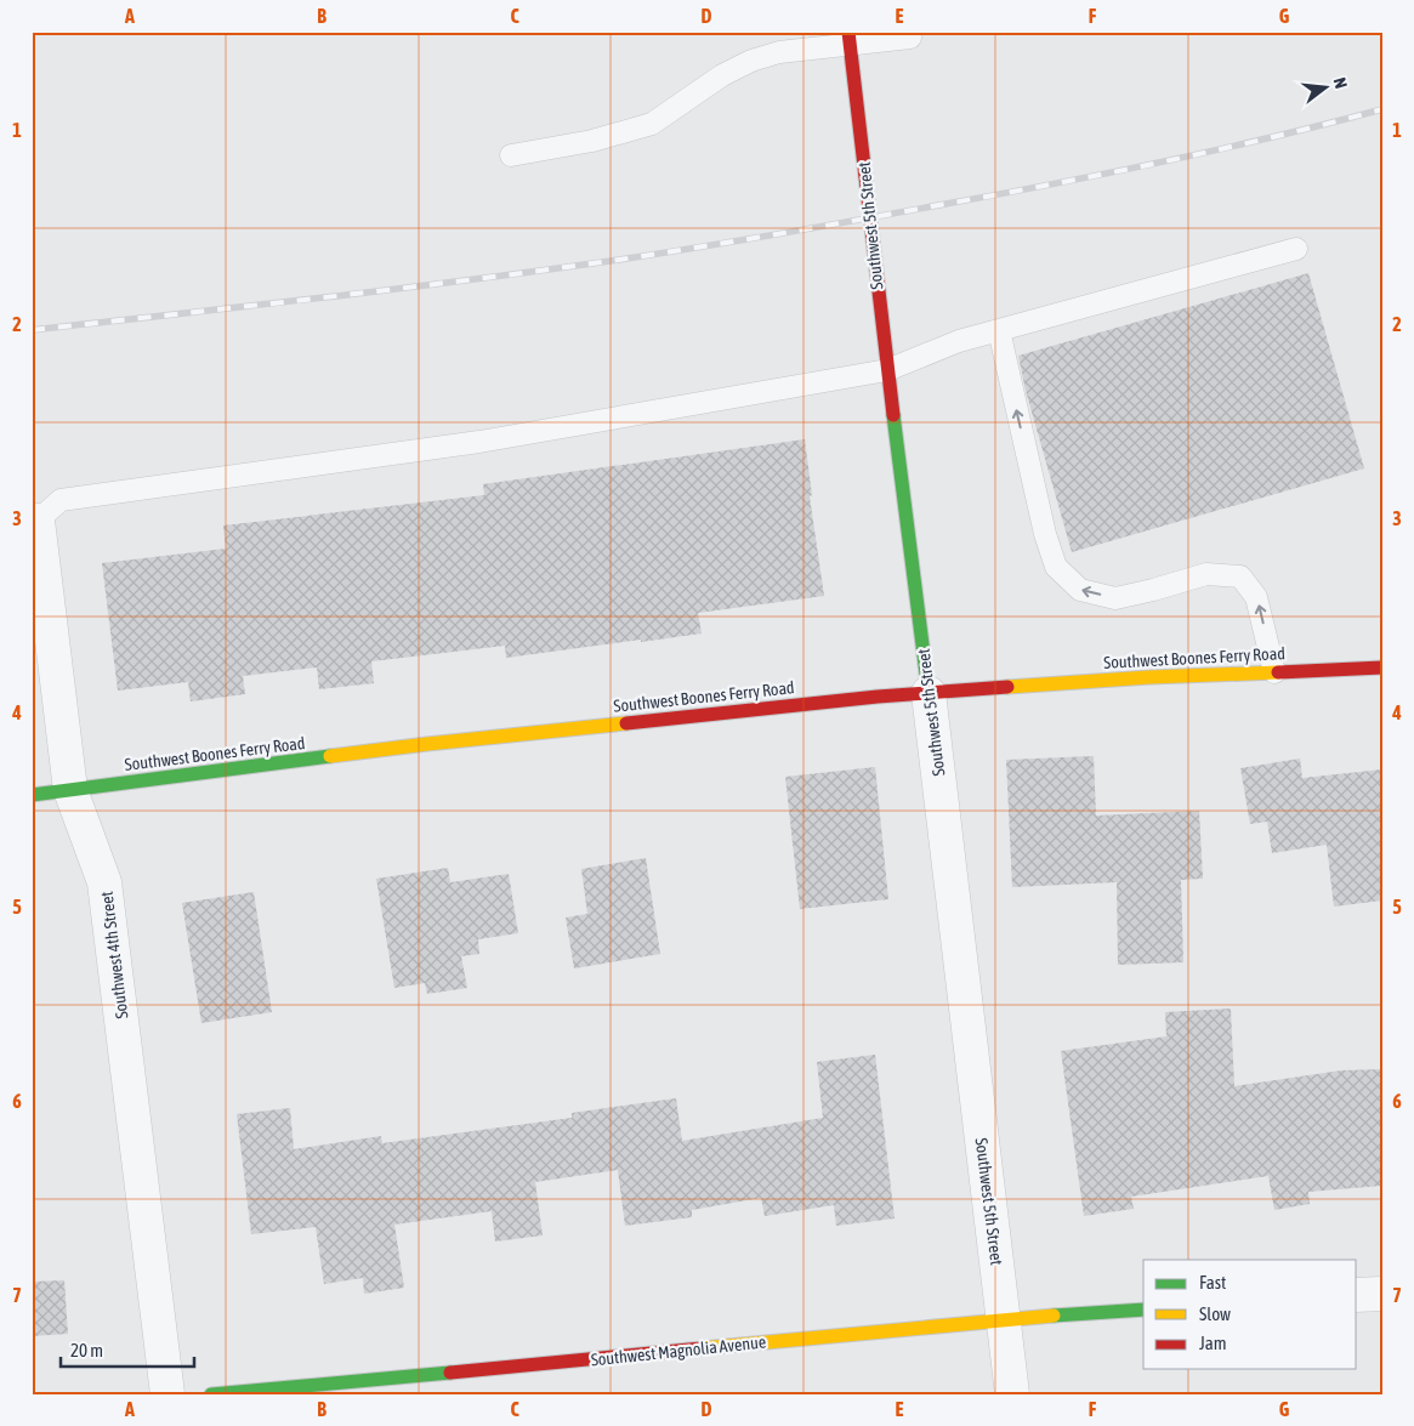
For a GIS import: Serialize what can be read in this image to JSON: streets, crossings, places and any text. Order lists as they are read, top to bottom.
{
  "streets": {
    "street": [
      "Southwest 5th Street",
      "Southwest Boones Ferry Road",
      "Southwest 4th Street",
      "Southwest Magnolia Avenue"
    ]
  },
  "crossings": [
    ["Southwest 5th Street", "Southwest Boones Ferry Road"],
    ["Southwest 5th Street", "Southwest Magnolia Avenue"],
    ["Southwest Boones Ferry Road", "Southwest 4th Street"]
  ],
  "legend": ["Fast", "Slow", "Jam"],
  "scale_bar": "20 m",
  "north": "right",
  "grid": {
    "columns": [
      "A",
      "B",
      "C",
      "D",
      "E",
      "F",
      "G"
    ],
    "rows": [
      "1",
      "2",
      "3",
      "4",
      "5",
      "6",
      "7"
    ]
  }
}
